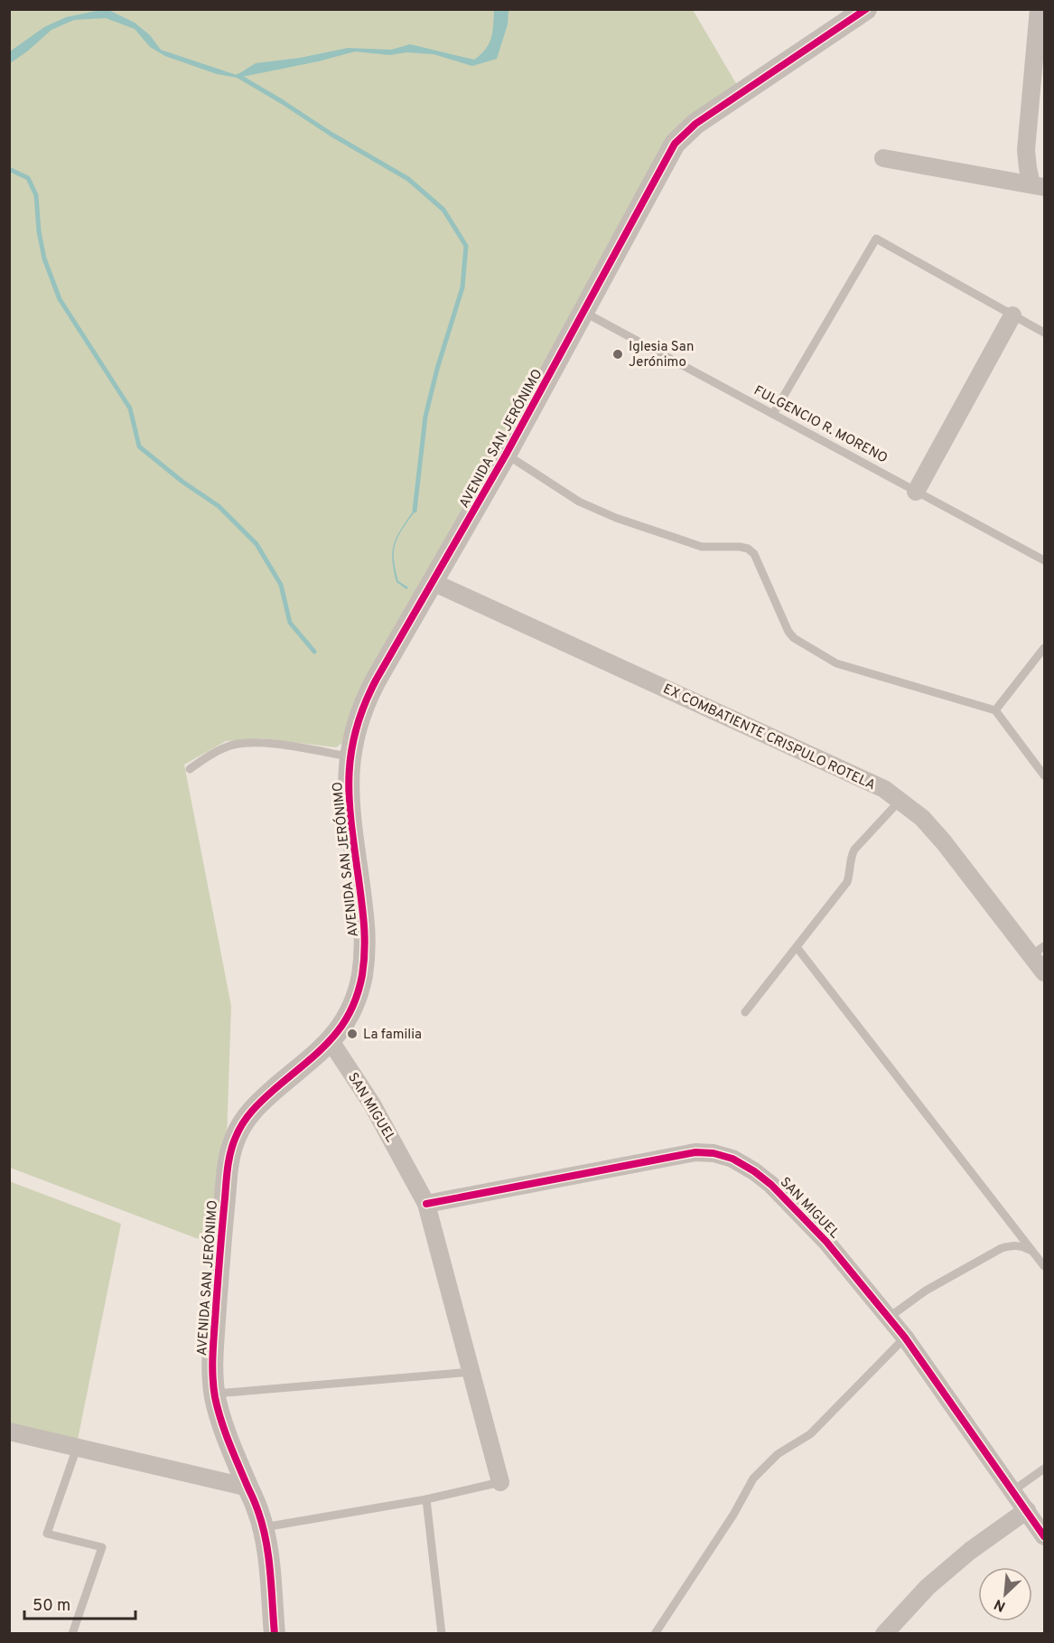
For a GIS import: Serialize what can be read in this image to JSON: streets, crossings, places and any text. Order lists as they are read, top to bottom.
{
  "streets": {
    "street": ["AVENIDA SAN JERÓNIMO", "EX COMBATIENTE CRISPULO ROTELA", "SAN MIGUEL"],
    "lane": ["FULGENCIO R. MORENO"]
  },
  "crossings": [
    ["FULGENCIO R. MORENO", "AVENIDA SAN JERÓNIMO"],
    ["AVENIDA SAN JERÓNIMO", "EX COMBATIENTE CRISPULO ROTELA"],
    ["AVENIDA SAN JERÓNIMO", "SAN MIGUEL"]
  ],
  "places": ["Iglesia San Jerónimo", "La familia"],
  "scale_bar": "50 m",
  "north": "bottom left"
}
